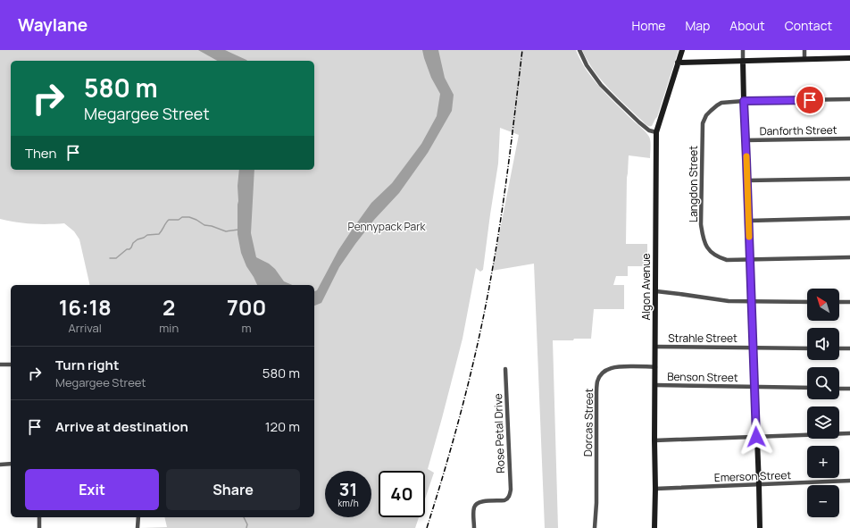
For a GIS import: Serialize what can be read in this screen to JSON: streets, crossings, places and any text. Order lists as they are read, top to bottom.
{
  "streets": {
    "street": [
      "Danforth Street",
      "Langdon Street",
      "Algon Avenue",
      "Strahle Street",
      "Benson Street",
      "Dorcas Street",
      "Rose Petal Drive",
      "Emerson Street"
    ]
  },
  "crossings": [
    ["Algon Avenue", "Strahle Street"],
    ["Algon Avenue", "Benson Street"],
    ["Algon Avenue", "Dorcas Street"],
    ["Algon Avenue", "Emerson Street"]
  ],
  "parks": ["Pennypack Park"],
  "north": "top left",
  "page": {
    "header": "Waylane",
    "nav": [
      "Home",
      "Map",
      "About",
      "Contact"
    ],
    "turn": ["580 m", "Megargee Street"],
    "then": "Then",
    "eta": [
      "16:18",
      "Arrival",
      "2",
      "min",
      "700",
      "m"
    ],
    "map_buttons": ["+", "−"],
    "list": [
      {
        "name": "Turn right",
        "note": "Megargee Street",
        "value": "580 m"
      },
      {
        "name": "Arrive at destination",
        "value": "120 m"
      }
    ],
    "buttons": ["Exit", "Share"],
    "speed": "31 km/h",
    "limit": "40"
  }
}
